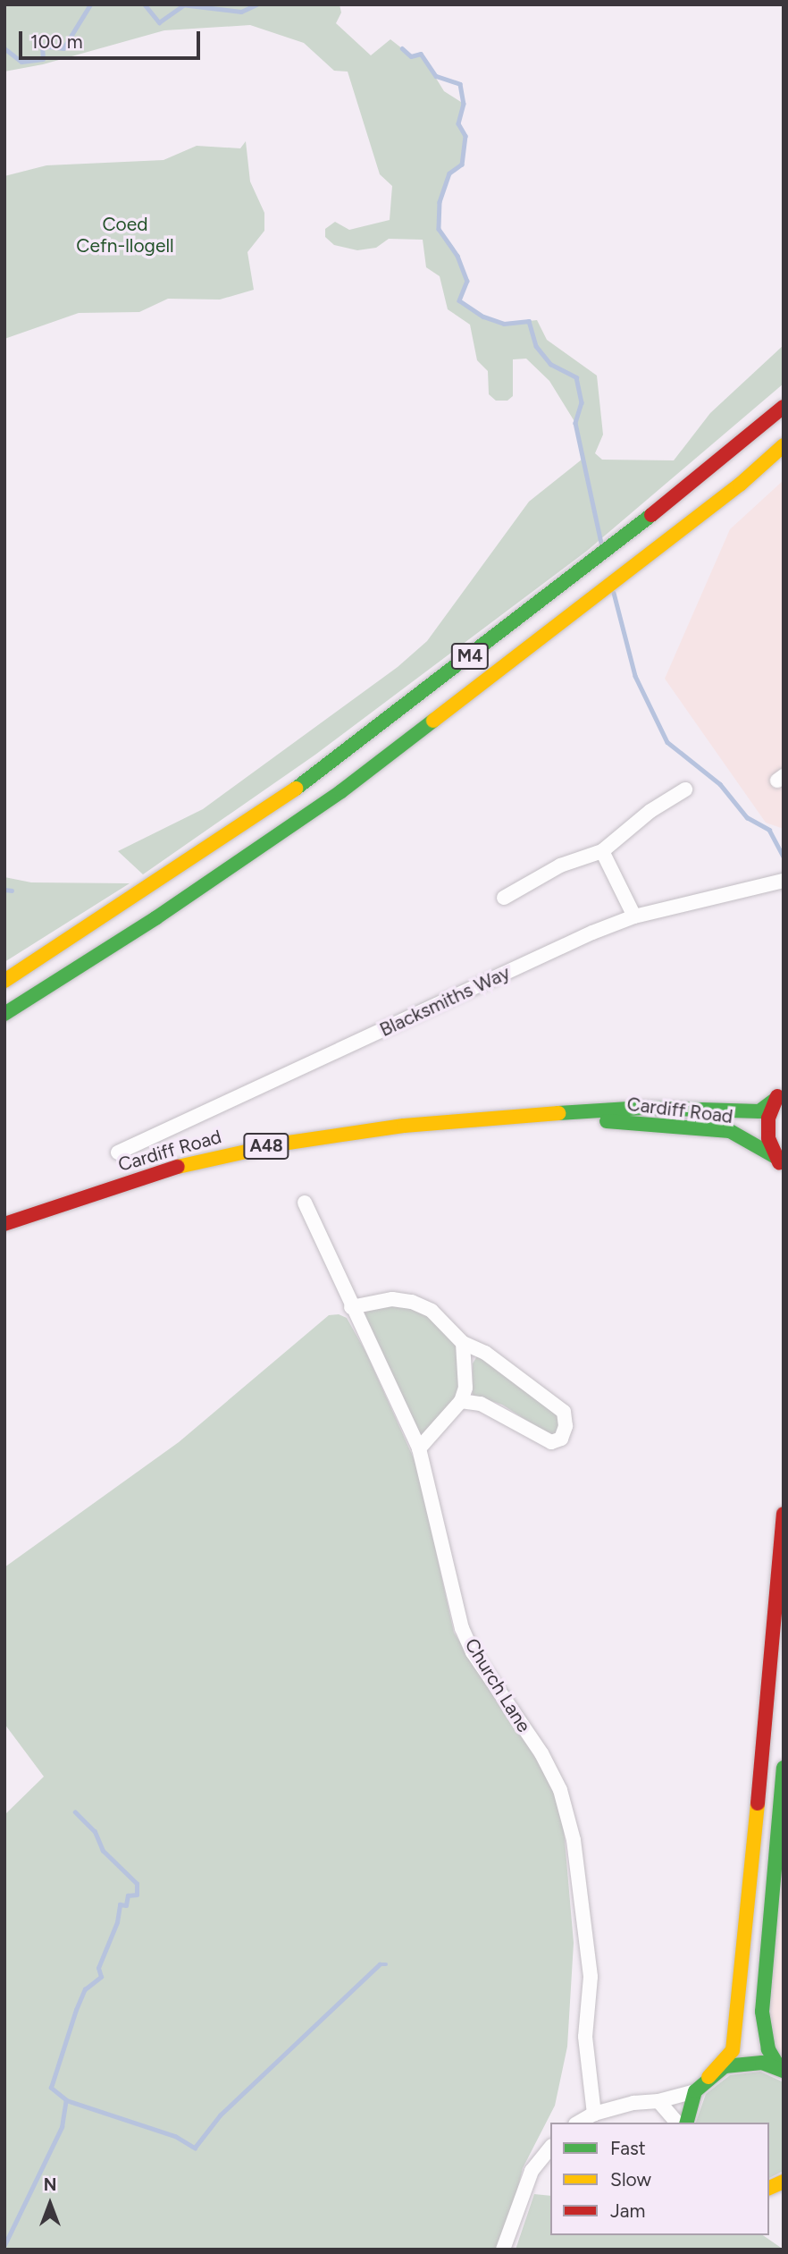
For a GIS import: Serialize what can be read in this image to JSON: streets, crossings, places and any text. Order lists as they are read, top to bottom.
{
  "streets": {
    "main road": ["M4", "Cardiff Road", "A48"],
    "street": ["Blacksmiths Way", "Church Lane"]
  },
  "parks": ["Coed Cefn-llogell"],
  "legend": ["Fast", "Slow", "Jam"],
  "scale_bar": "100 m",
  "north": "top"
}
